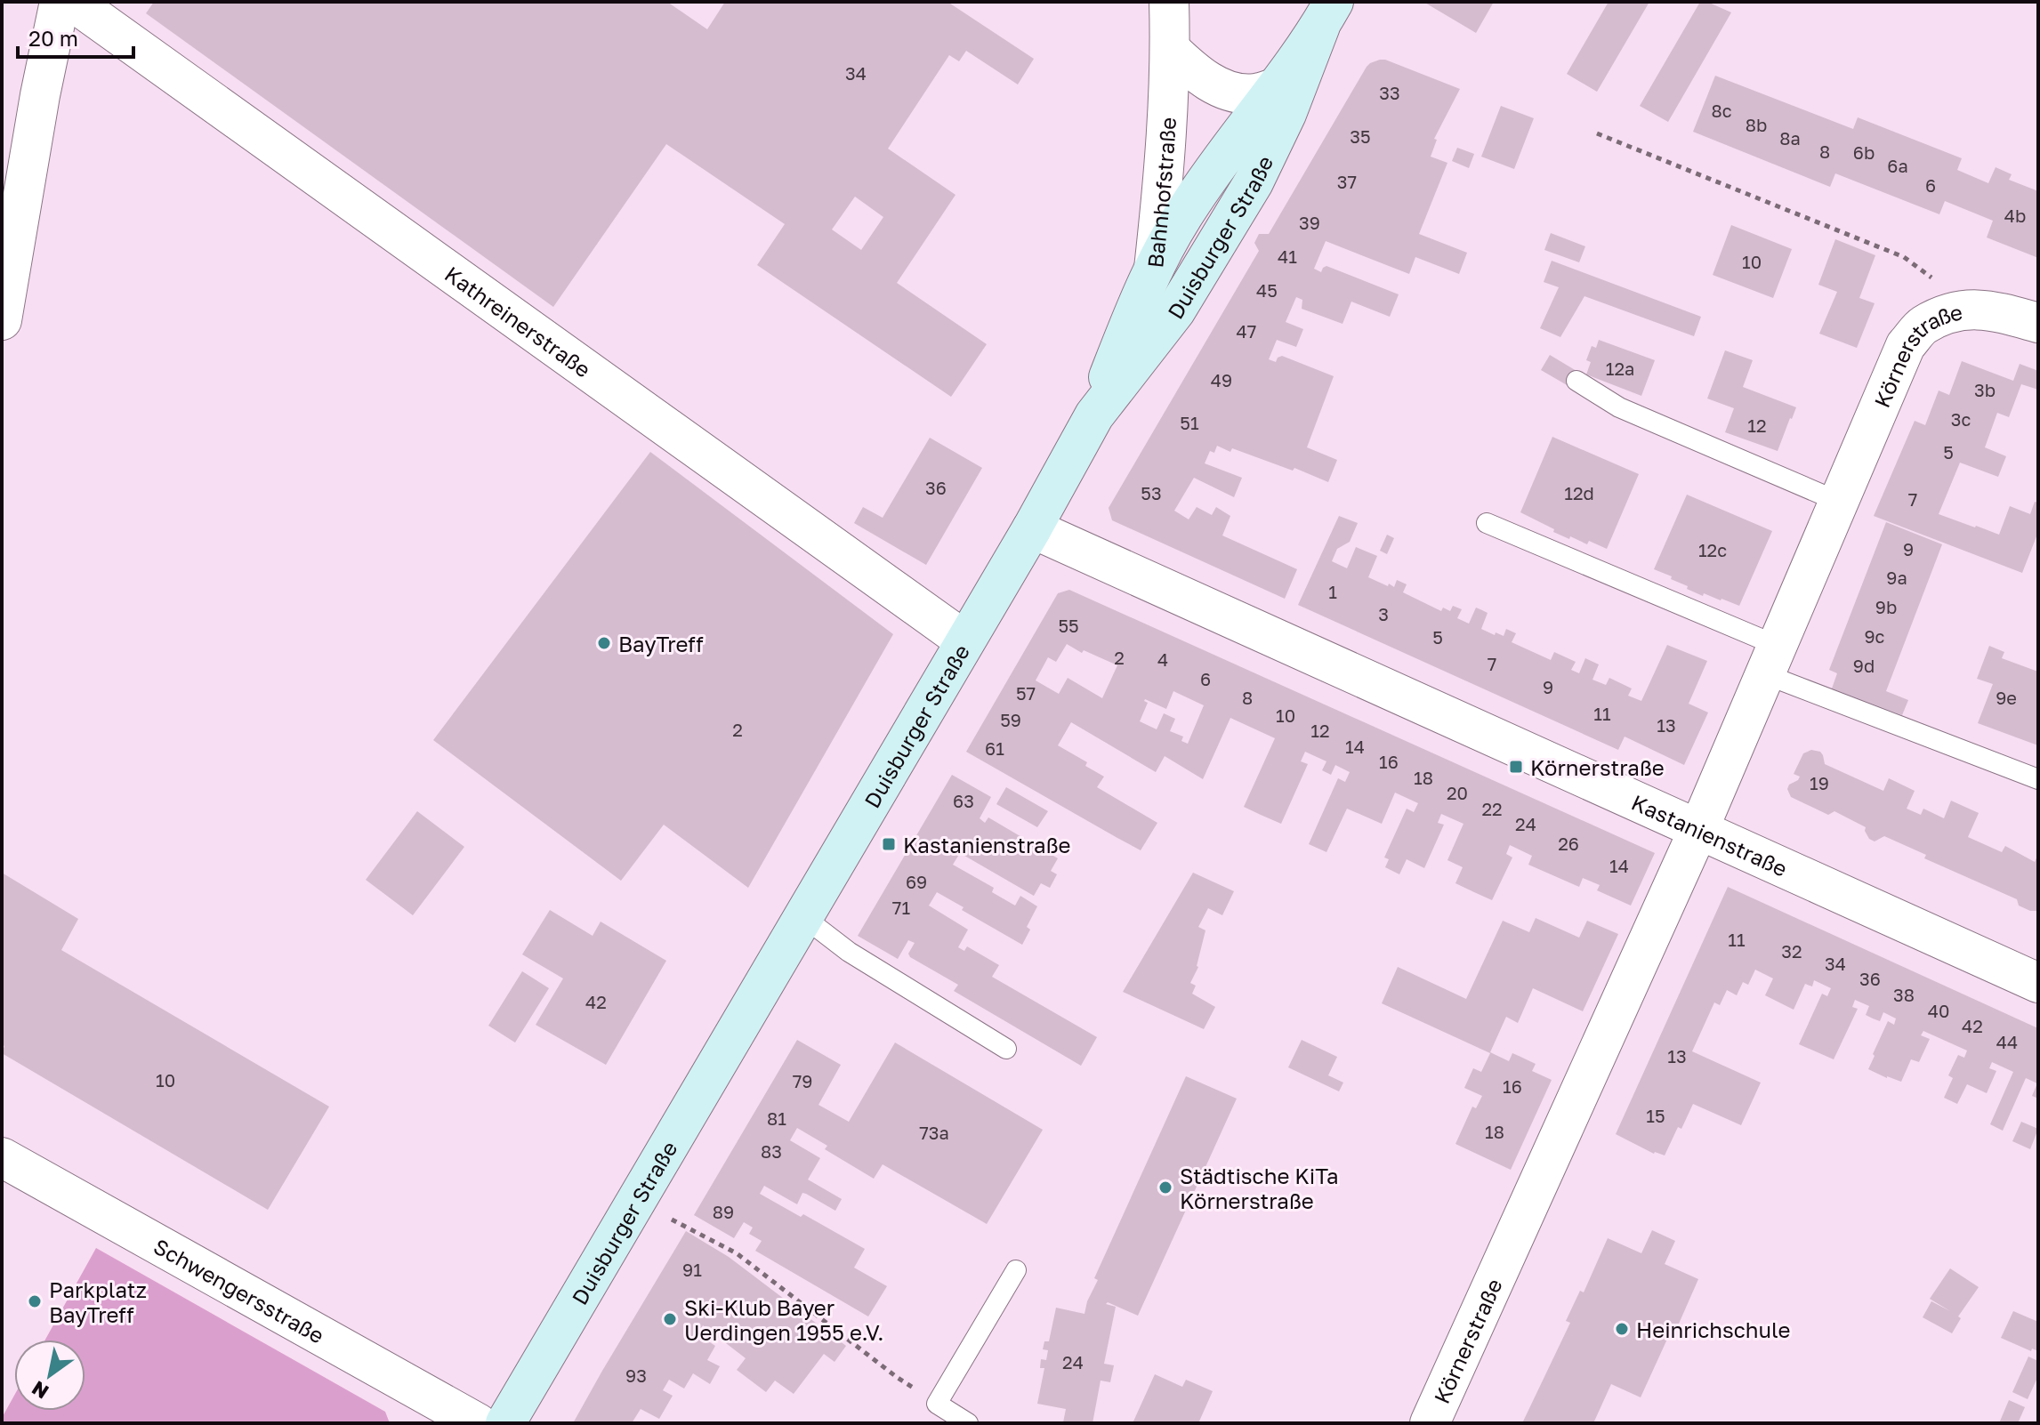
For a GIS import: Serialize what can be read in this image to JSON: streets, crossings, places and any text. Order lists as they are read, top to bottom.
{
  "streets": {
    "main road": ["Bahnhofstraße", "Duisburger Straße"],
    "street": [
      "Kathreinerstraße",
      "Körnerstraße",
      "Kastanienstraße",
      "Schwengersstraße"
    ]
  },
  "crossings": [
    ["Bahnhofstraße", "Duisburger Straße"],
    ["Duisburger Straße", "Kathreinerstraße"],
    ["Duisburger Straße", "Kastanienstraße"],
    ["Körnerstraße", "Kastanienstraße"]
  ],
  "places": {
    "other": [
      "BayTreff",
      "Städtische KiTa Körnerstraße",
      "Parkplatz BayTreff",
      "Ski-Klub Bayer Uerdingen 1955 e.V.",
      "Heinrichschule"
    ],
    "transit": ["Körnerstraße", "Kastanienstraße"]
  },
  "house_numbers": [
    "34",
    "33",
    "8c",
    "8b",
    "35",
    "8a",
    "8",
    "6b",
    "6a",
    "37",
    "6",
    "4b",
    "39",
    "41",
    "10",
    "45",
    "47",
    "12a",
    "49",
    "3b",
    "3c",
    "51",
    "12",
    "5",
    "36",
    "53",
    "12d",
    "7",
    "9",
    "12c",
    "9a",
    "1",
    "9b",
    "3",
    "55",
    "9c",
    "5",
    "2",
    "4",
    "7",
    "9d",
    "6",
    "9",
    "57",
    "8",
    "9e",
    "11",
    "10",
    "59",
    "13",
    "2",
    "12",
    "14",
    "61",
    "16",
    "18",
    "19",
    "20",
    "63",
    "22",
    "24",
    "26",
    "14",
    "69",
    "71",
    "11",
    "32",
    "34",
    "36",
    "38",
    "42",
    "40",
    "42",
    "44",
    "13",
    "10",
    "79",
    "16",
    "15",
    "81",
    "18",
    "73a",
    "83",
    "89",
    "91",
    "24",
    "93"
  ],
  "scale_bar": "20 m",
  "north": "bottom left"
}
